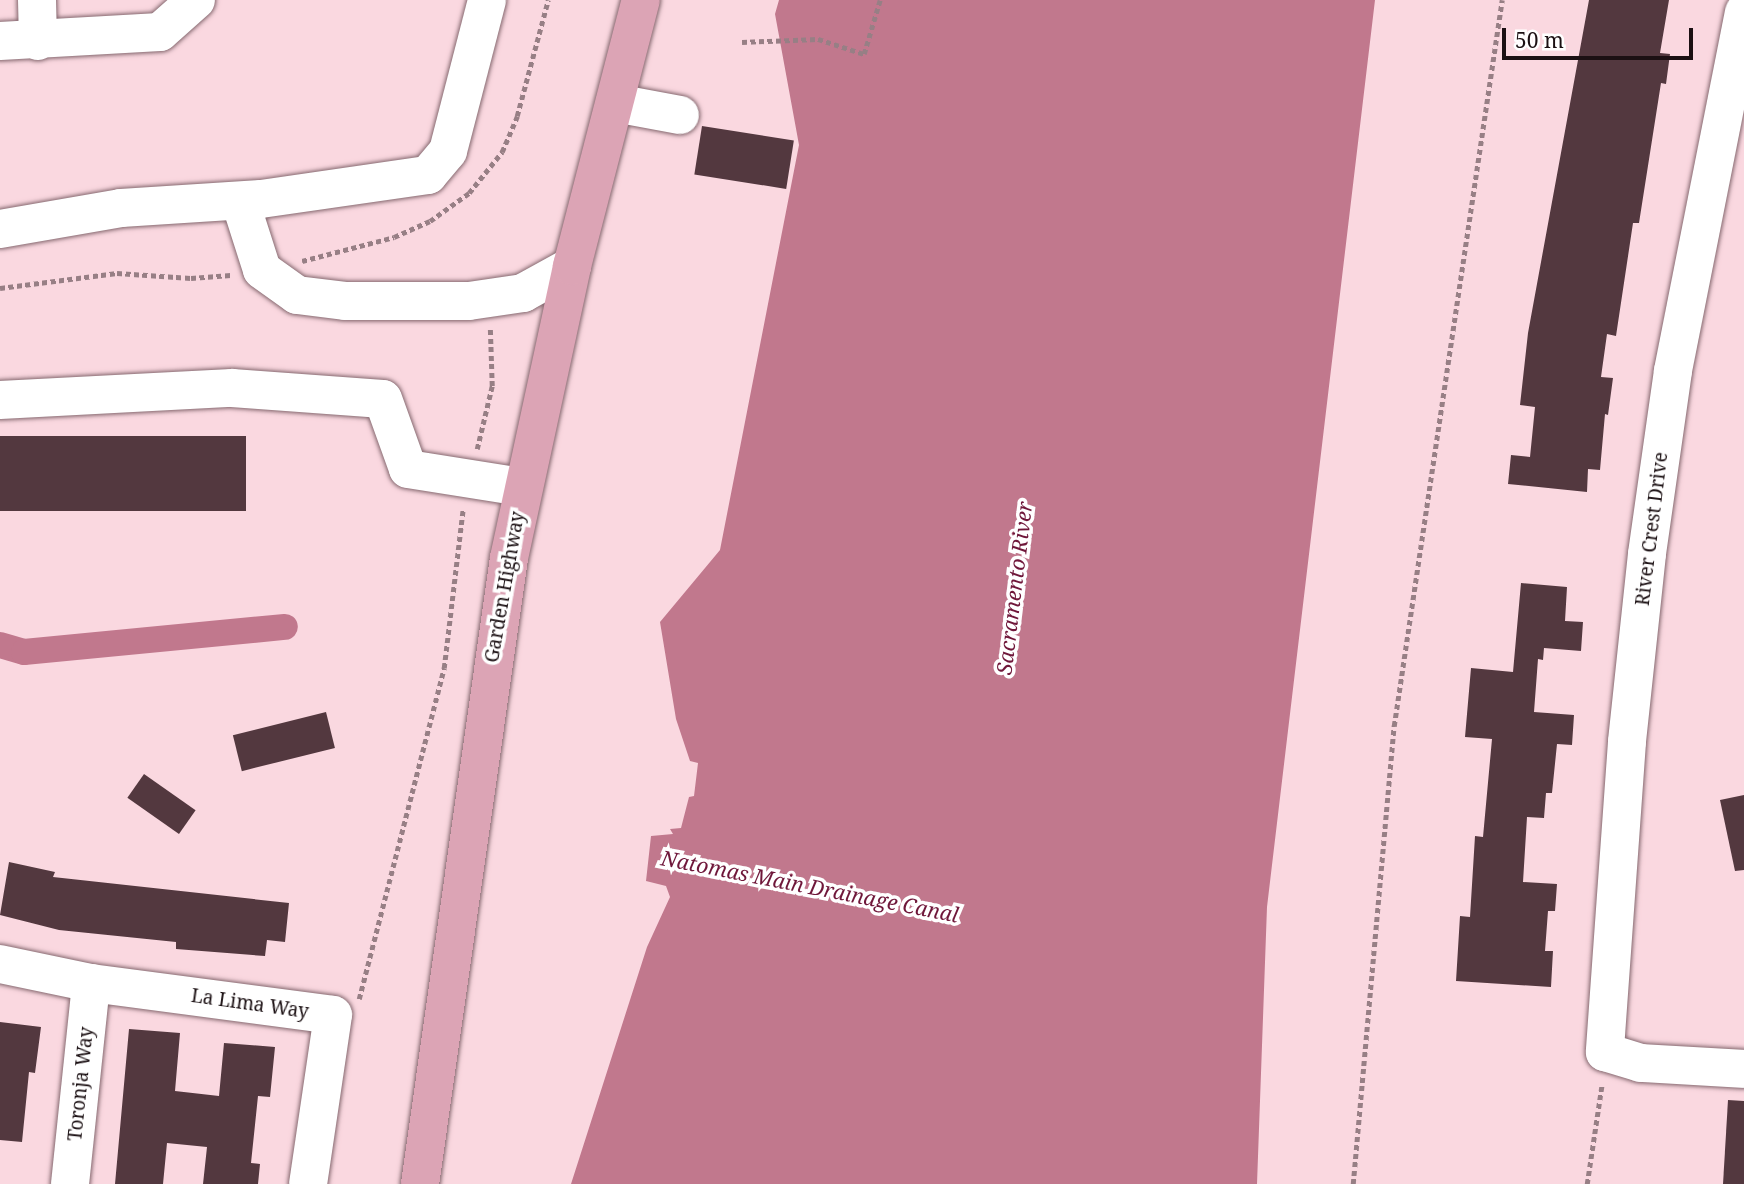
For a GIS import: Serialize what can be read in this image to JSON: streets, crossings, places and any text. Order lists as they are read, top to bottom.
{
  "streets": {
    "main road": ["Garden Highway"],
    "street": ["River Crest Drive", "La Lima Way", "Toronja Way"]
  },
  "crossings": [
    ["La Lima Way", "Toronja Way"]
  ],
  "water": ["Sacramento River", "Natomas Main Drainage Canal"],
  "scale_bar": "50 m"
}
